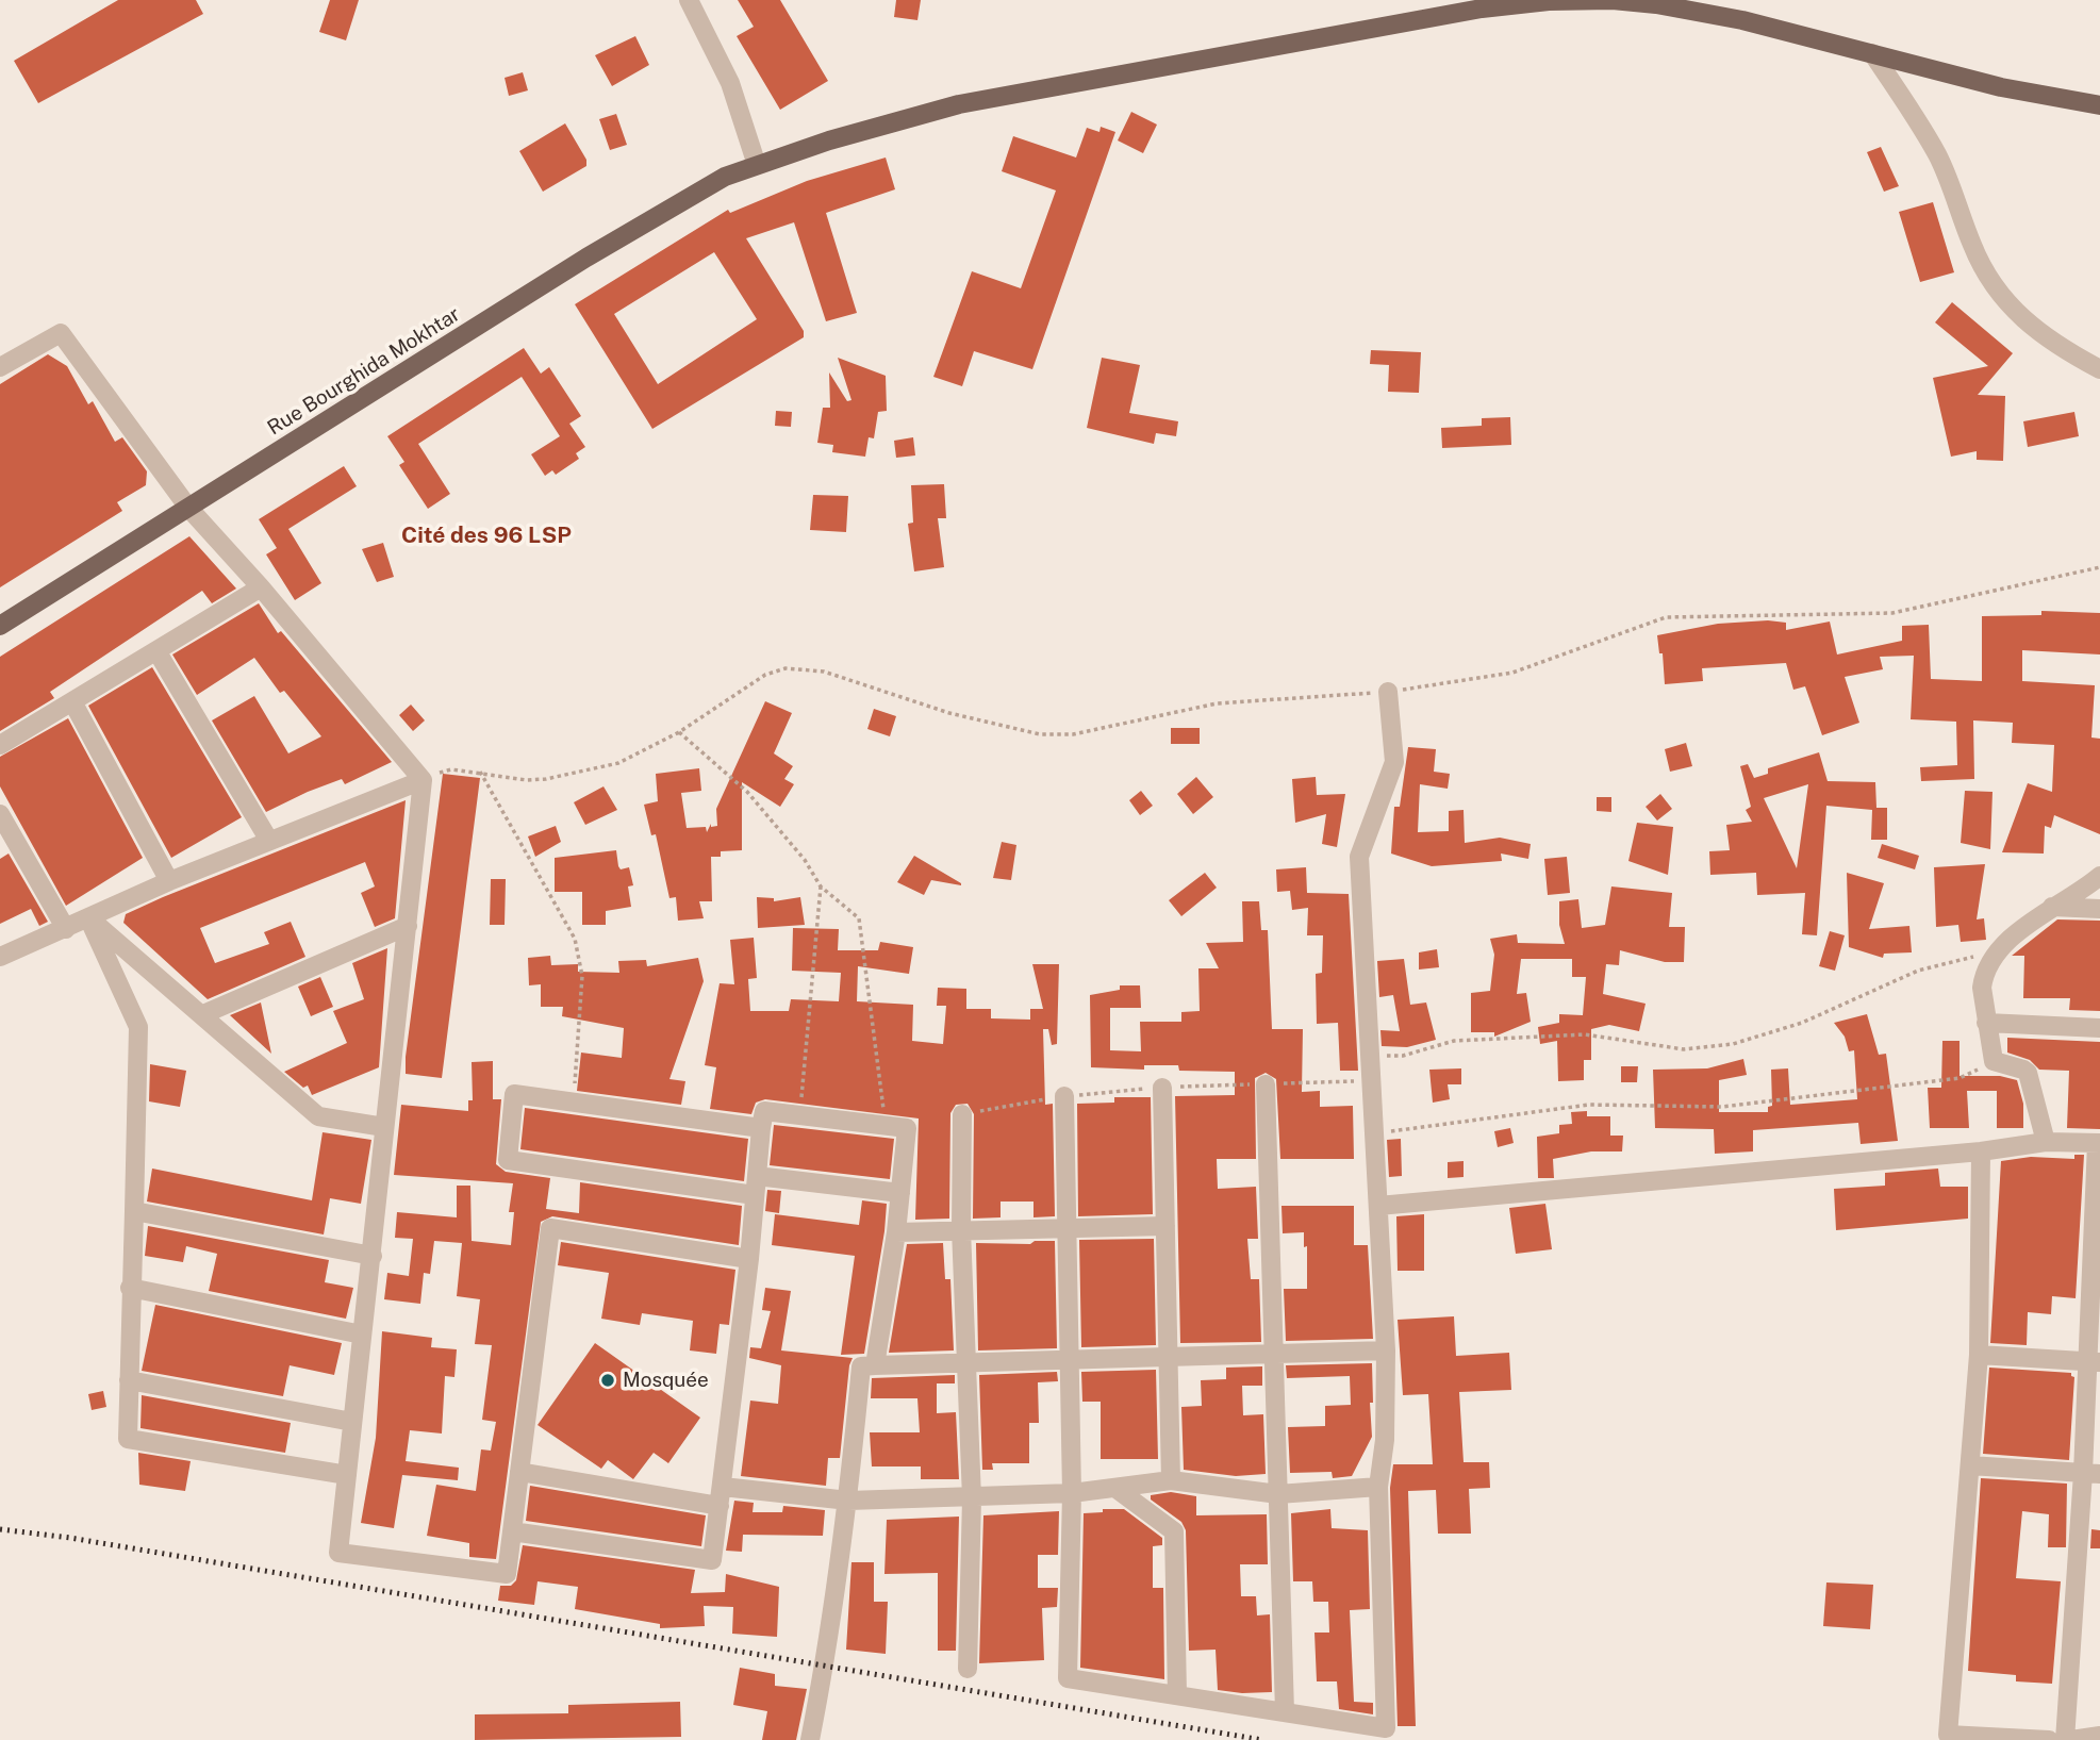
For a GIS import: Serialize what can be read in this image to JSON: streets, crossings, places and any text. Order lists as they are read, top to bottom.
{
  "streets": {
    "main road": ["Rue Bourghida Mokhtar"]
  },
  "districts": ["Cité des 96 LSP"],
  "places": ["Mosquée"]
}
